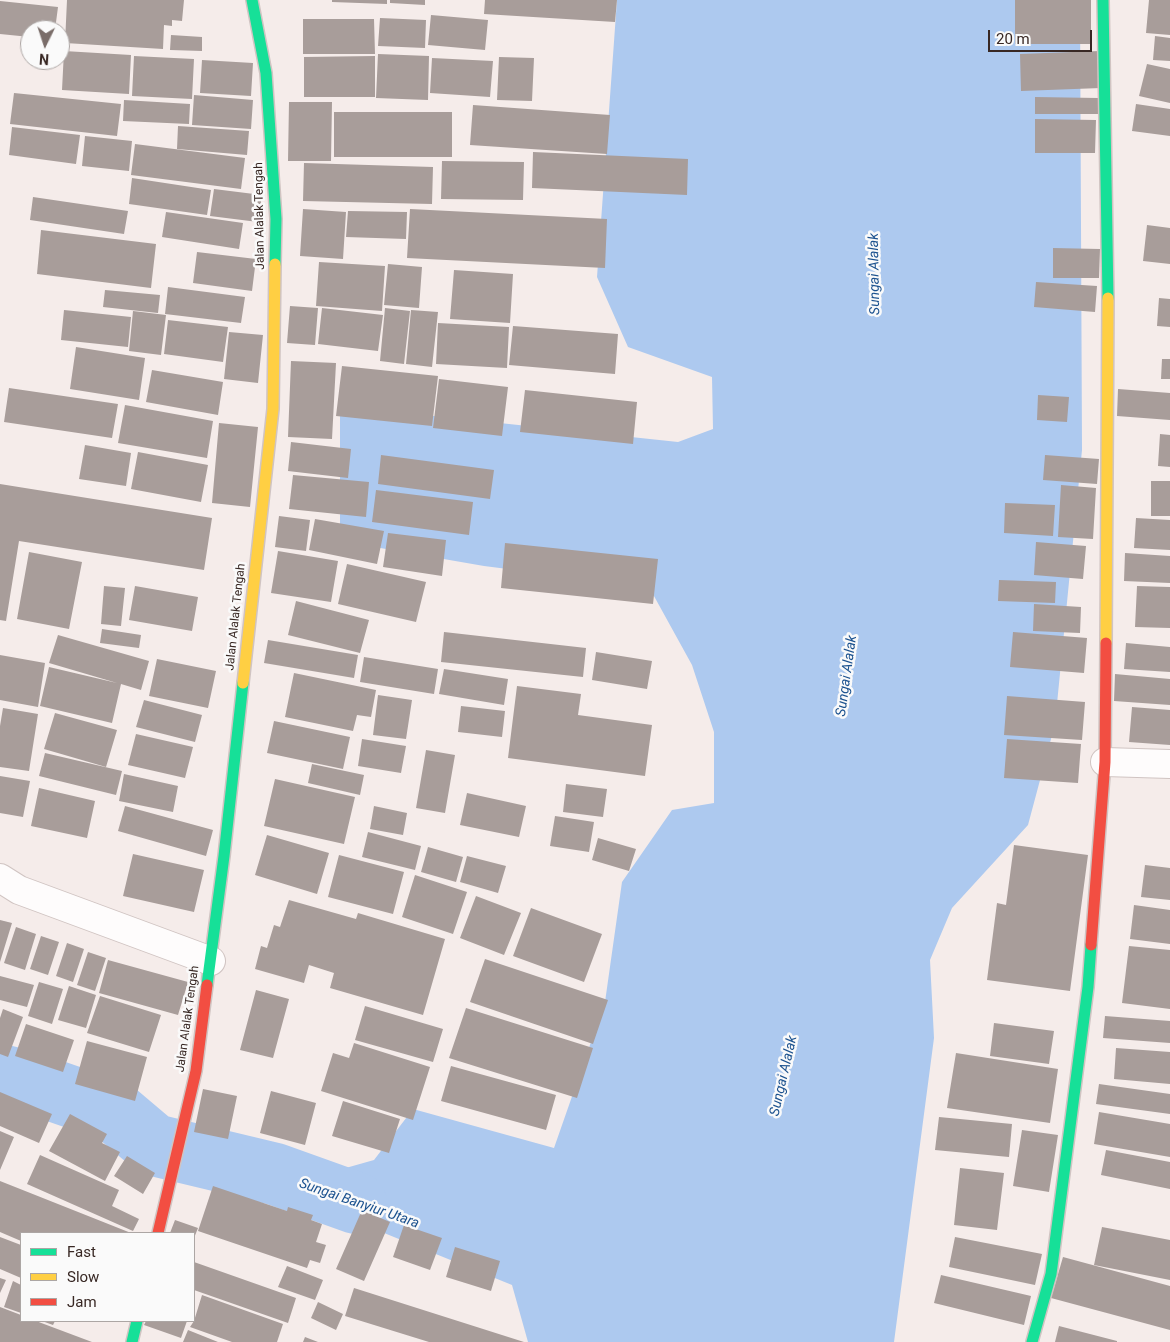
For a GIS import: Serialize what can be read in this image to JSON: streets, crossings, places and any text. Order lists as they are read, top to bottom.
{
  "streets": {
    "street": ["Jalan Alalak Tengah"]
  },
  "water": ["Sungai Alalak", "Sungai Banyiur Utara"],
  "legend": ["Fast", "Slow", "Jam"],
  "scale_bar": "20 m",
  "north": "bottom"
}
